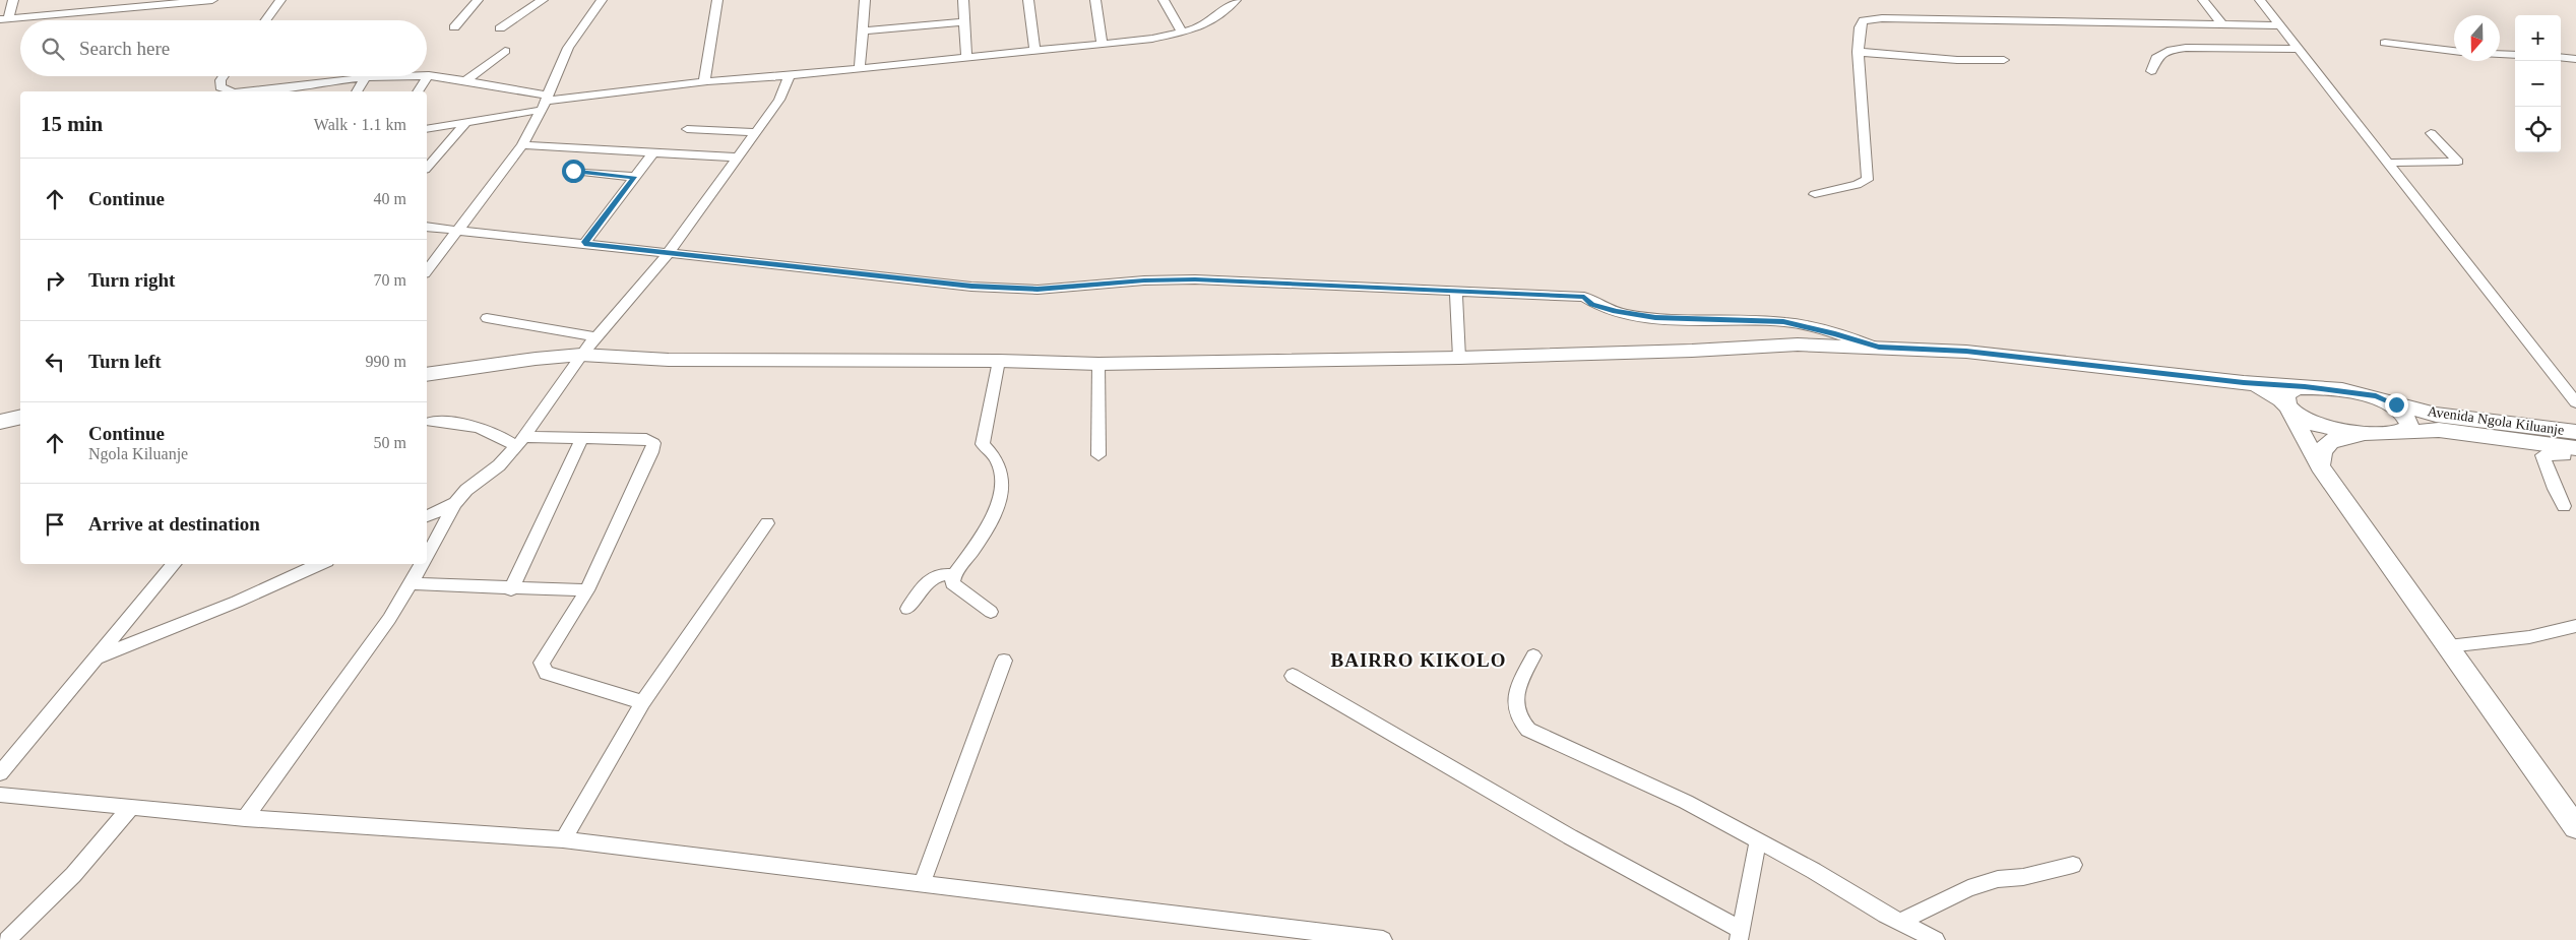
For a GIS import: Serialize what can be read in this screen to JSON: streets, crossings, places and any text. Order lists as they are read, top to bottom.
{
  "streets": {
    "street": ["Avenida Ngola Kiluanje"]
  },
  "districts": ["BAIRRO KIKOLO"],
  "north": "bottom",
  "page": {
    "map_buttons": ["+", "−"],
    "search": "Search here",
    "heading": ["15 min", "Walk · 1.1 km"],
    "list": [
      ["Continue", "40 m"],
      ["Turn right", "70 m"],
      ["Turn left", "990 m"],
      ["Continue", "Ngola Kiluanje", "50 m"],
      "Arrive at destination"
    ]
  }
}
